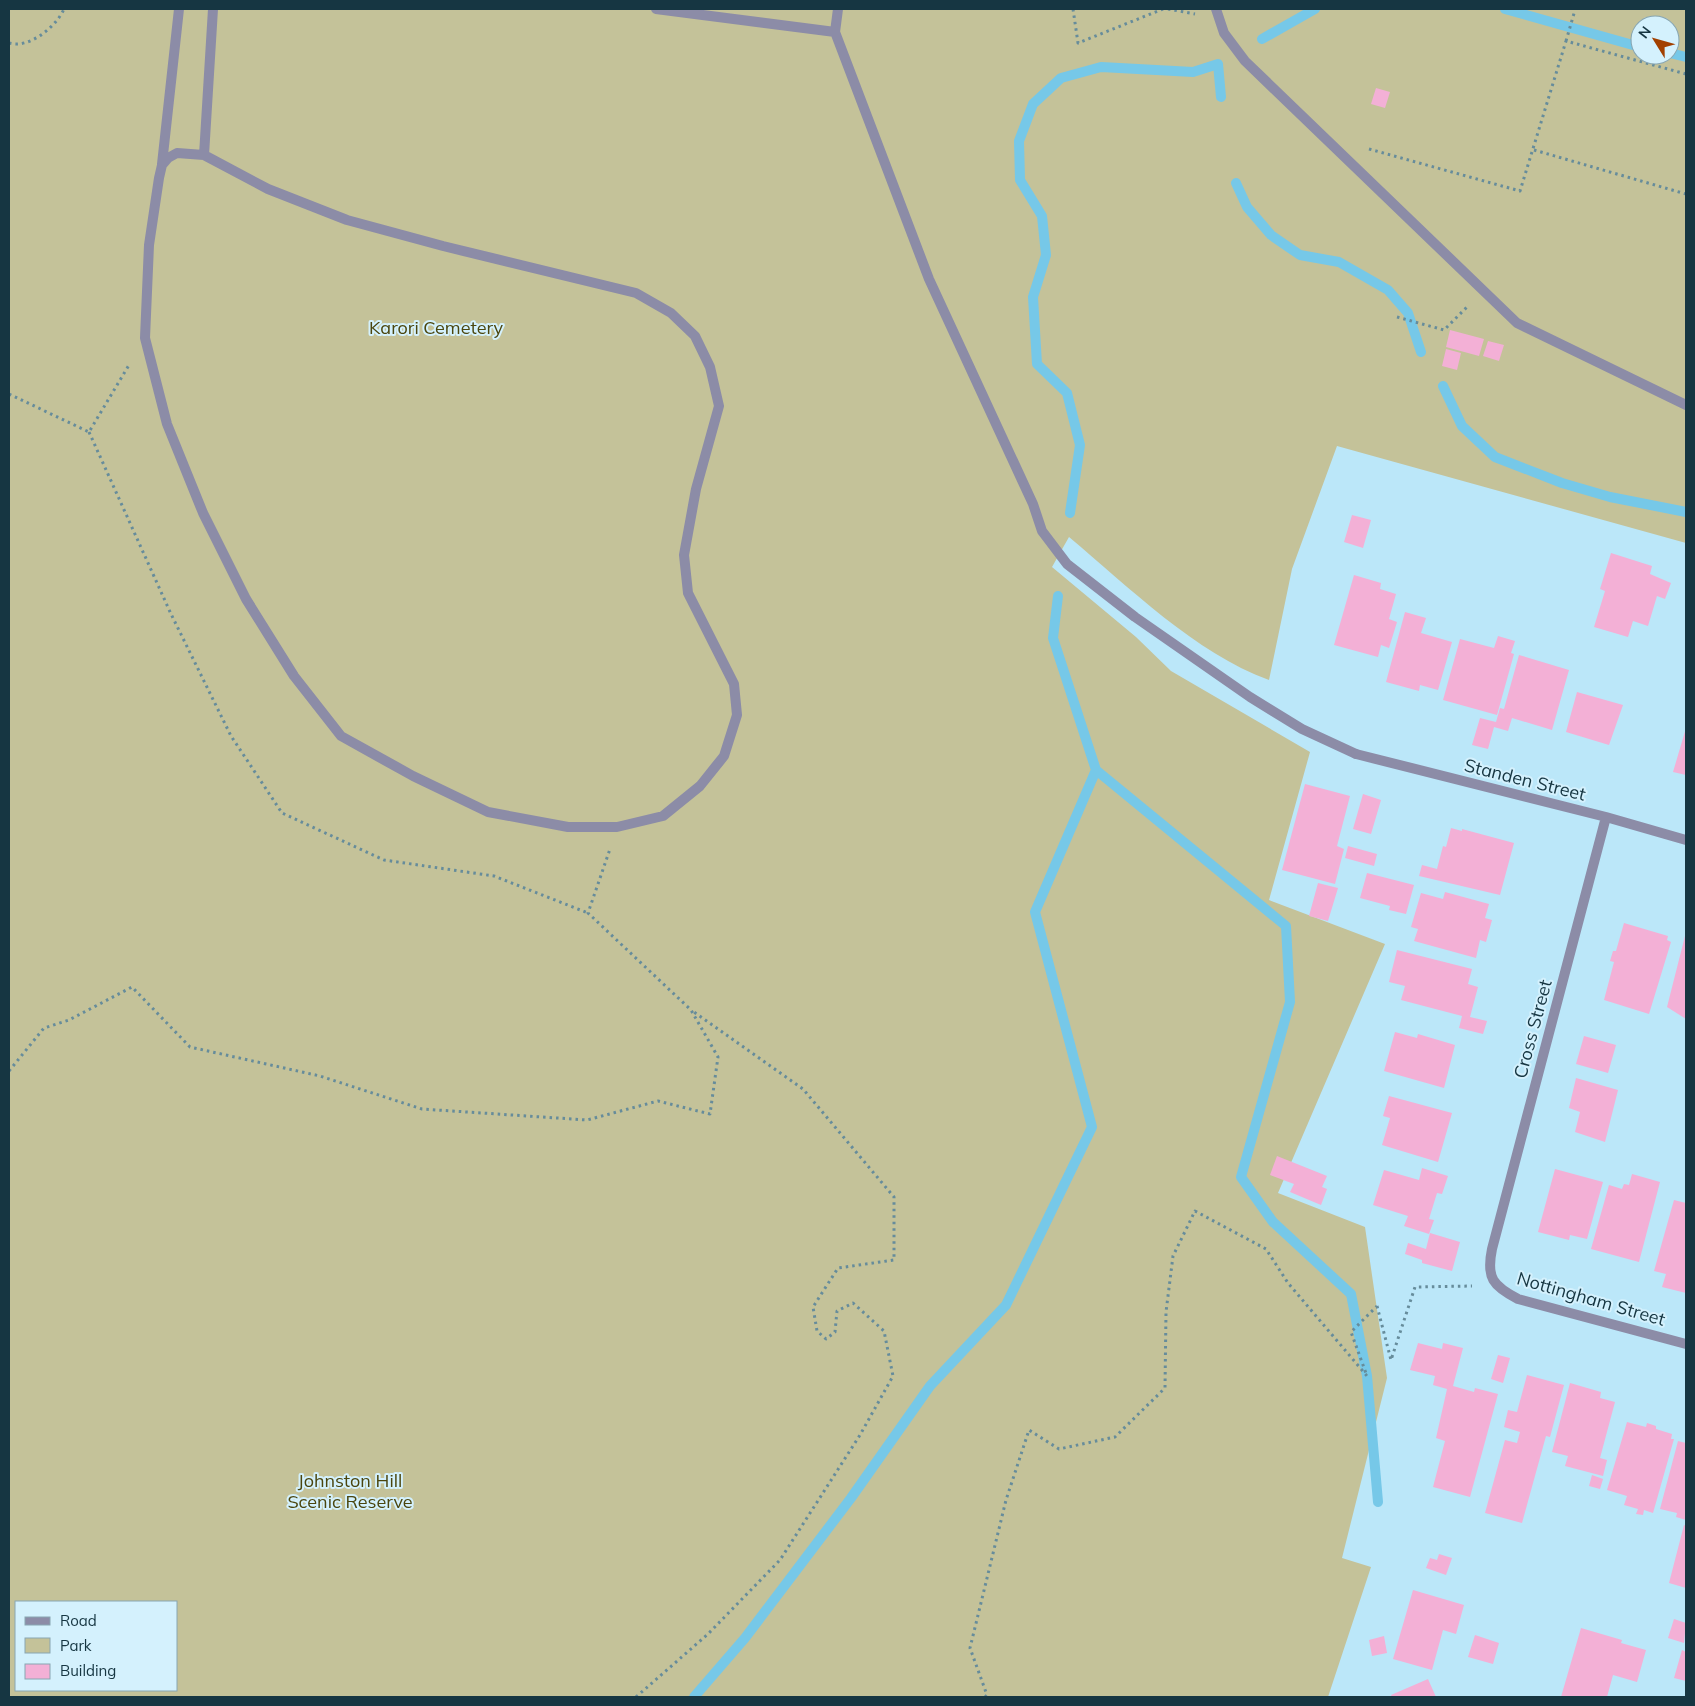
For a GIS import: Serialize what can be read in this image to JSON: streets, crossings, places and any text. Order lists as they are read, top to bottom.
{
  "streets": {
    "street": ["Standen Street", "Cross Street", "Nottingham Street"]
  },
  "crossings": [
    ["Standen Street", "Cross Street"],
    ["Cross Street", "Nottingham Street"]
  ],
  "parks": ["Karori Cemetery", "Johnston Hill Scenic Reserve"],
  "legend": ["Road", "Park", "Building"],
  "north": "top left"
}
